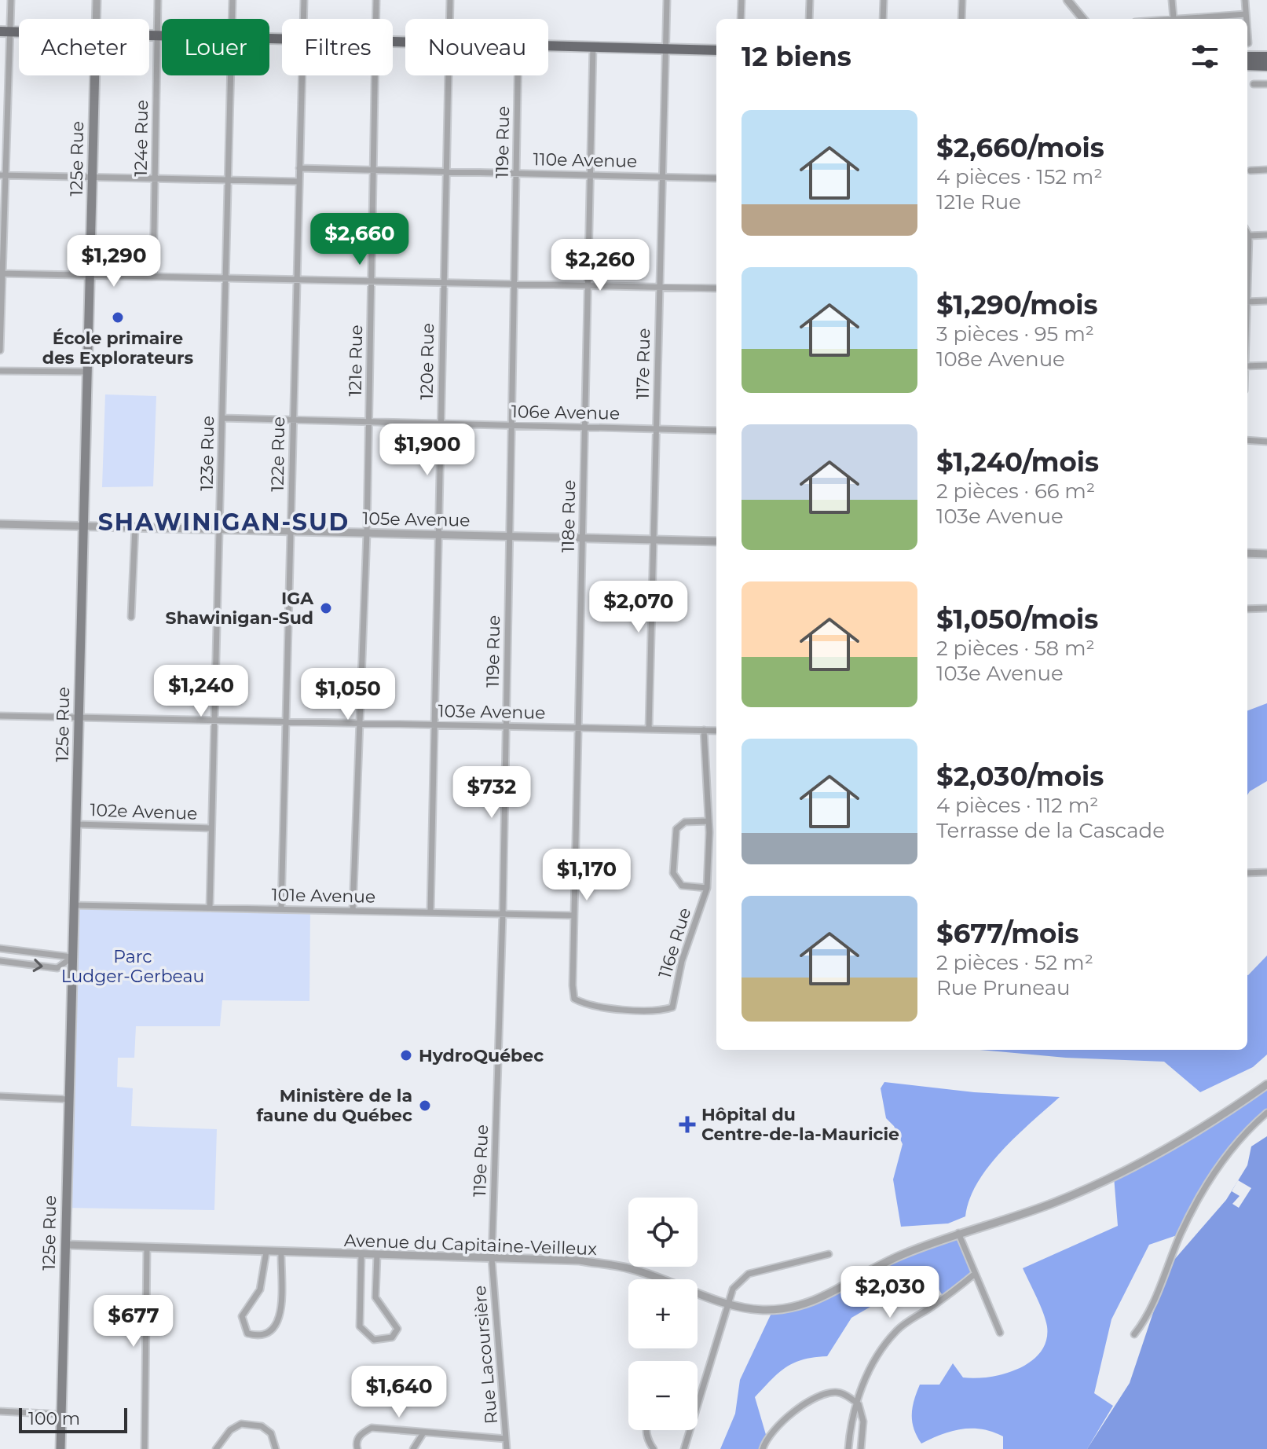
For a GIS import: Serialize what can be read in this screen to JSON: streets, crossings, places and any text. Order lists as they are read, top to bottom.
{
  "streets": {
    "main road": ["125e Rue"],
    "street": [
      "124e Rue",
      "119e Rue",
      "110e Avenue",
      "121e Rue",
      "120e Rue",
      "117e Rue",
      "106e Avenue",
      "123e Rue",
      "122e Rue",
      "118e Rue",
      "105e Avenue",
      "103e Avenue",
      "102e Avenue",
      "101e Avenue",
      "116e Rue",
      "Avenue du Capitaine-Veilleux",
      "Rue Lacoursière"
    ]
  },
  "crossings": [
    ["119e Rue", "110e Avenue"],
    ["119e Rue", "106e Avenue"],
    ["119e Rue", "105e Avenue"],
    ["119e Rue", "103e Avenue"],
    ["119e Rue", "101e Avenue"],
    ["119e Rue", "Avenue du Capitaine-Veilleux"],
    ["119e Rue", "Rue Lacoursière"],
    ["125e Rue", "105e Avenue"],
    ["125e Rue", "103e Avenue"],
    ["125e Rue", "102e Avenue"],
    ["125e Rue", "101e Avenue"],
    ["125e Rue", "Avenue du Capitaine-Veilleux"],
    ["110e Avenue", "121e Rue"],
    ["110e Avenue", "120e Rue"],
    ["110e Avenue", "117e Rue"],
    ["110e Avenue", "122e Rue"],
    ["110e Avenue", "118e Rue"],
    ["121e Rue", "106e Avenue"],
    ["121e Rue", "105e Avenue"],
    ["121e Rue", "103e Avenue"],
    ["121e Rue", "101e Avenue"],
    ["120e Rue", "106e Avenue"],
    ["120e Rue", "105e Avenue"],
    ["120e Rue", "103e Avenue"],
    ["120e Rue", "101e Avenue"],
    ["117e Rue", "106e Avenue"],
    ["117e Rue", "105e Avenue"],
    ["117e Rue", "103e Avenue"],
    ["106e Avenue", "123e Rue"],
    ["106e Avenue", "122e Rue"],
    ["106e Avenue", "118e Rue"],
    ["123e Rue", "105e Avenue"],
    ["123e Rue", "103e Avenue"],
    ["123e Rue", "102e Avenue"],
    ["123e Rue", "101e Avenue"],
    ["122e Rue", "105e Avenue"],
    ["122e Rue", "103e Avenue"],
    ["122e Rue", "101e Avenue"],
    ["118e Rue", "105e Avenue"],
    ["118e Rue", "103e Avenue"],
    ["118e Rue", "101e Avenue"],
    ["118e Rue", "116e Rue"],
    ["103e Avenue", "116e Rue"],
    ["Avenue du Capitaine-Veilleux", "Rue Lacoursière"]
  ],
  "districts": ["SHAWINIGAN-SUD"],
  "parks": ["Parc Ludger-Gerbeau"],
  "places": {
    "other": [
      "École primaire des Explorateurs",
      "IGA Shawinigan-Sud",
      "HydroQuébec",
      "Ministère de la faune du Québec"
    ],
    "health": ["Hôpital du Centre-de-la-Mauricie"]
  },
  "scale_bar": "100 m",
  "page": {
    "chip": [
      "Acheter",
      "Louer",
      "Filtres",
      "Nouveau"
    ],
    "heading": "12 biens",
    "list": [
      {
        "name": "$2,660/mois",
        "note": "4 pièces · 152 m² · 121e Rue"
      },
      {
        "name": "$1,290/mois",
        "note": "3 pièces · 95 m² · 108e Avenue"
      },
      {
        "name": "$1,240/mois",
        "note": "2 pièces · 66 m² · 103e Avenue"
      },
      {
        "name": "$1,050/mois",
        "note": "2 pièces · 58 m² · 103e Avenue"
      },
      {
        "name": "$2,030/mois",
        "note": "4 pièces · 112 m² · Terrasse de la Cascade"
      },
      {
        "name": "$677/mois",
        "note": "2 pièces · 52 m² · Rue Pruneau"
      }
    ],
    "price": [
      "$2,660",
      "$1,290",
      "$2,260",
      "$1,900",
      "$2,070",
      "$1,240",
      "$1,050",
      "$732",
      "$1,170",
      "$2,030",
      "$677",
      "$1,640"
    ],
    "map_buttons": ["+", "−"],
    "scale": "100 m"
  }
}
